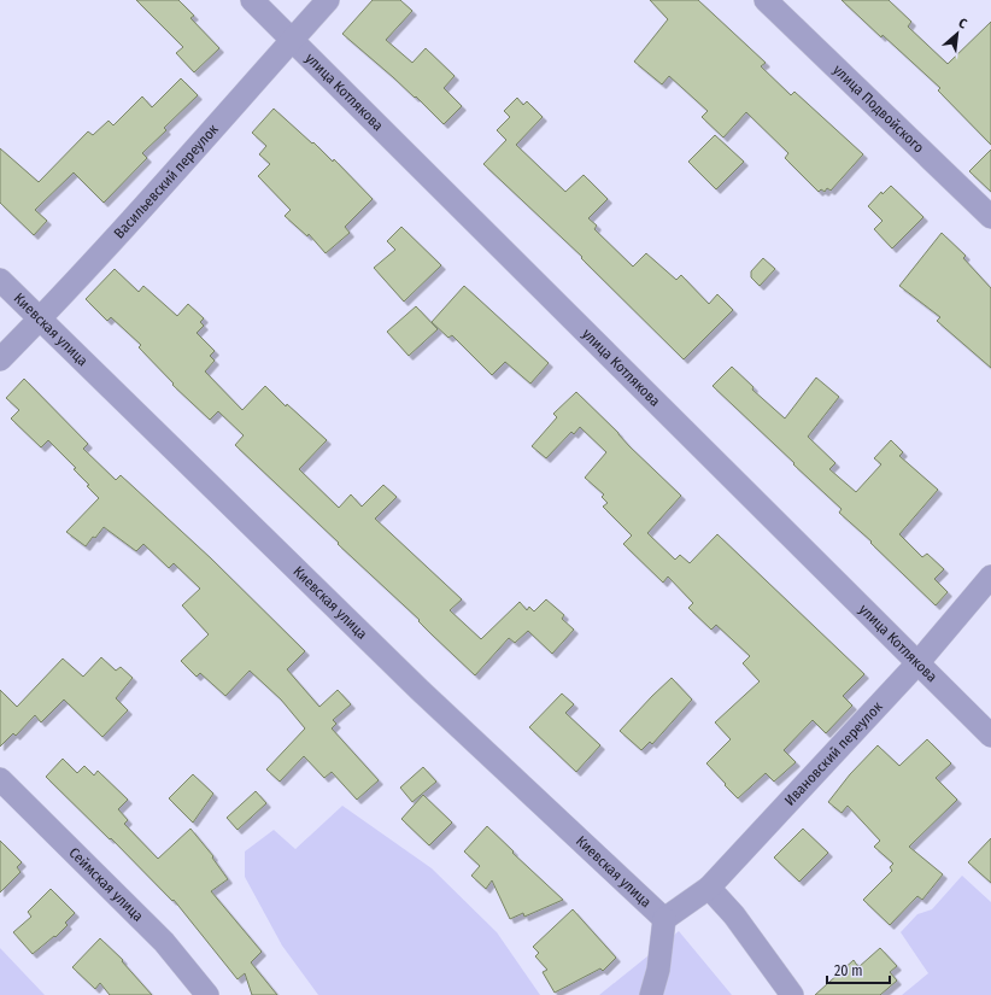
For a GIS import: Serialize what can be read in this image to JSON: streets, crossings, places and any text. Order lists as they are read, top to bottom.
{
  "streets": {
    "street": [
      "улица Котлякова",
      "улица Подвойского",
      "Васильевский переулок",
      "Киевская улица",
      "Ивановский переулок",
      "Сеймская улица"
    ]
  },
  "crossings": [
    ["улица Котлякова", "Васильевский переулок"],
    ["улица Котлякова", "Ивановский переулок"],
    ["Васильевский переулок", "Киевская улица"],
    ["Киевская улица", "Ивановский переулок"]
  ],
  "scale_bar": "20 m",
  "north": "top right"
}
